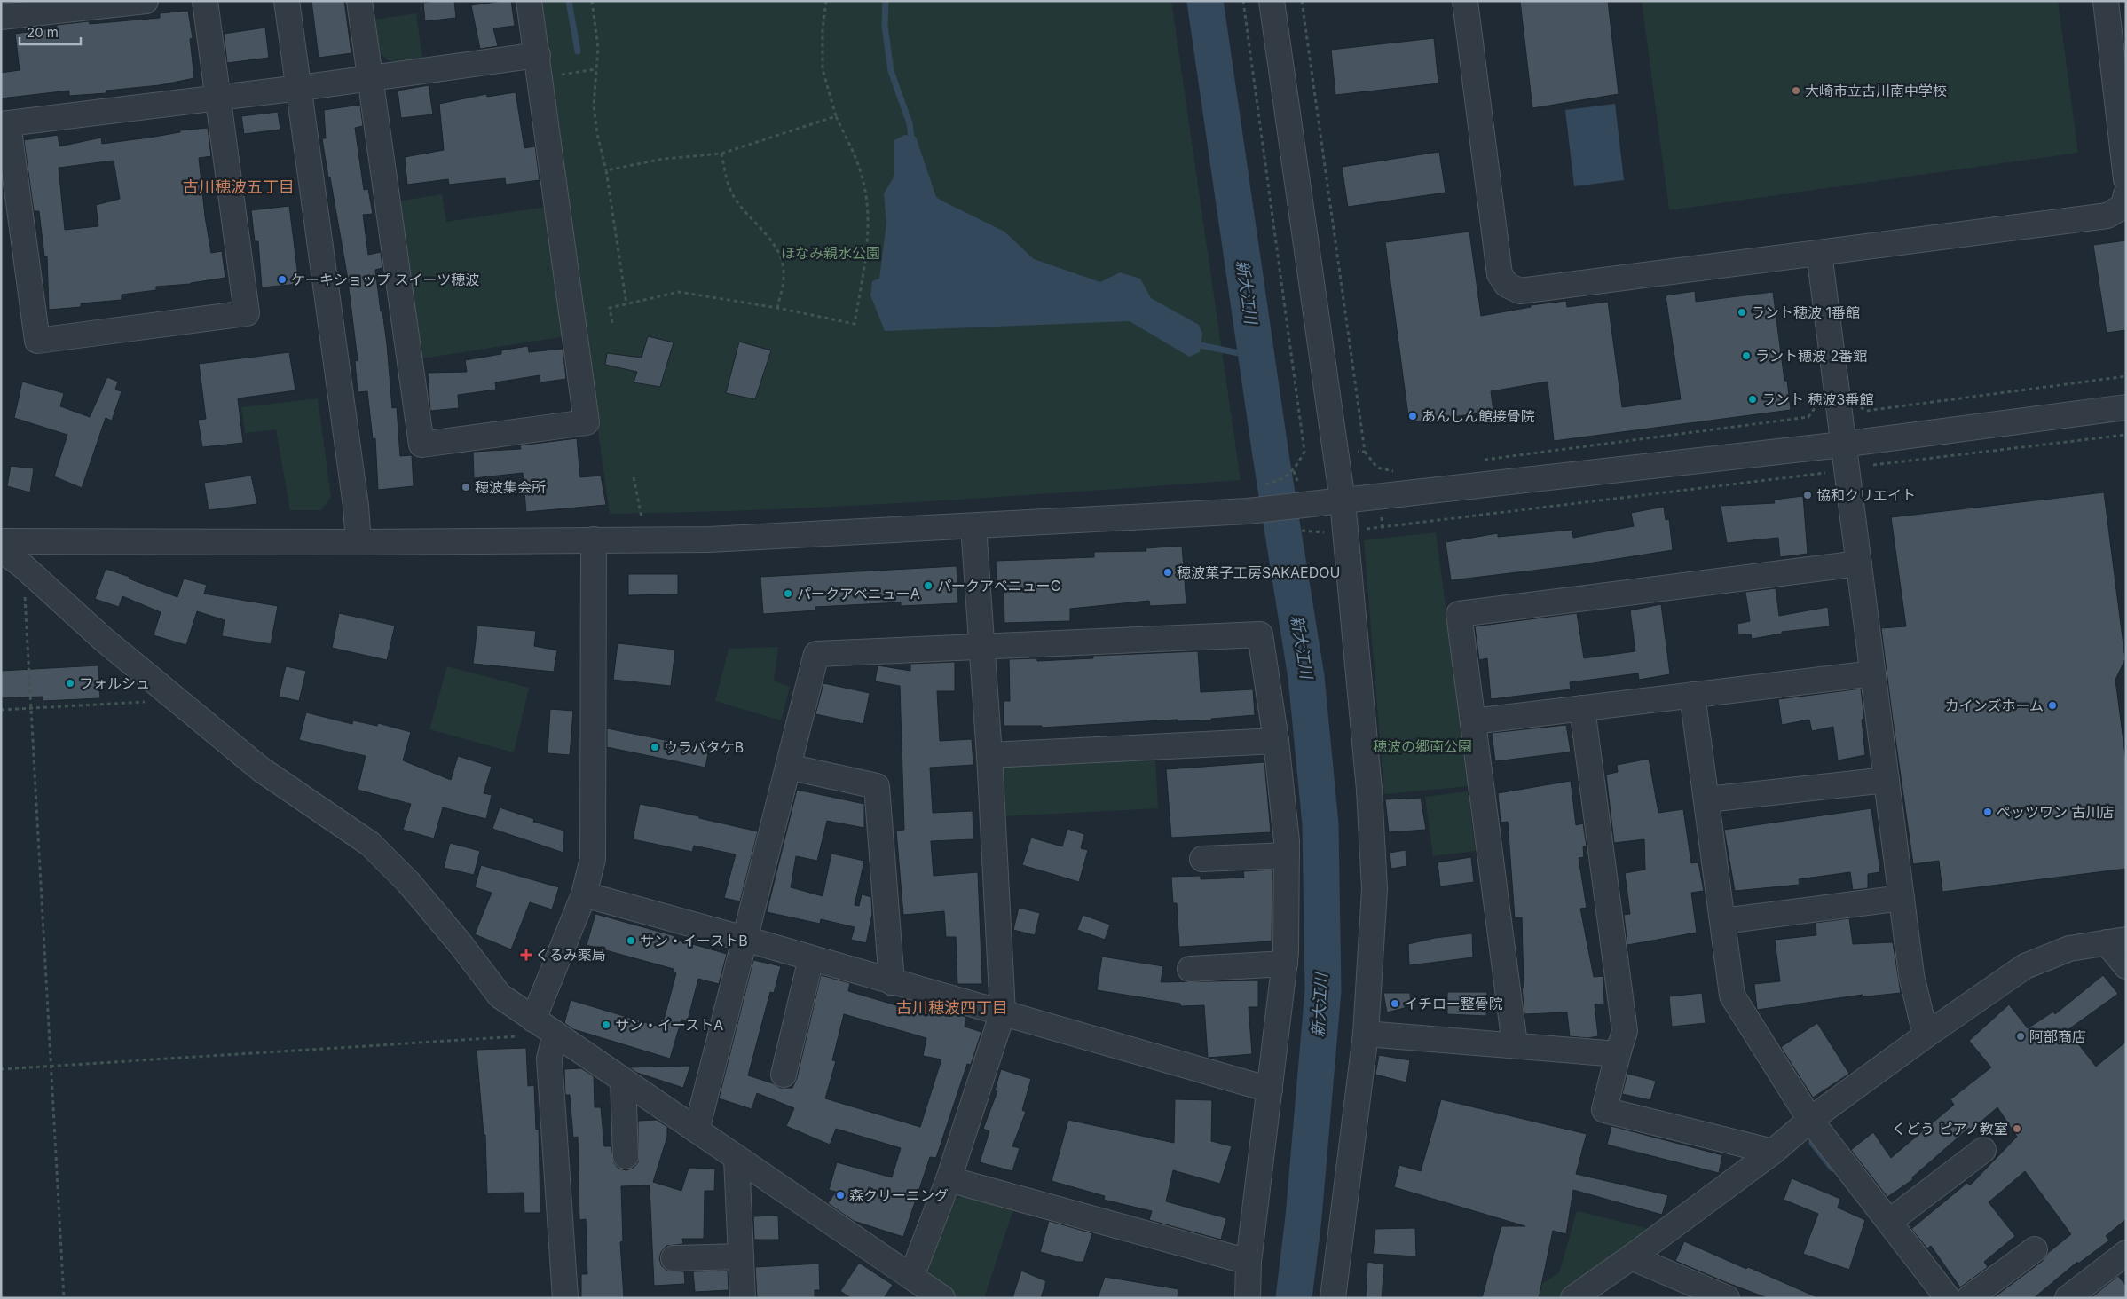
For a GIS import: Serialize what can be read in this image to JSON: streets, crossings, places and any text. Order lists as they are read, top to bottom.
{
  "districts": ["古川穂波五丁目", "古川穂波四丁目"],
  "water": ["新大江川"],
  "parks": ["ほなみ親水公園", "穂波の郷南公園"],
  "places": {
    "other": [
      "大崎市立古川南中学校",
      "ケーキショップ スイーツ穂波",
      "ラント穂波 1番館",
      "ラント穂波 2番館",
      "ラント 穂波3番館",
      "あんしん館接骨院",
      "穂波集会所",
      "協和クリエイト",
      "穂波菓子工房SAKAEDOU",
      "パークアベニューC",
      "パークアベニューA",
      "フォルシュ",
      "カインズホーム",
      "ウラバタケB",
      "ペッツワン 古川店",
      "サン・イーストB",
      "イチロー整骨院",
      "サン・イーストA",
      "阿部商店",
      "くどう ピアノ教室",
      "森クリーニング"
    ],
    "health": ["くるみ薬局"]
  },
  "scale_bar": "20 m"
}
